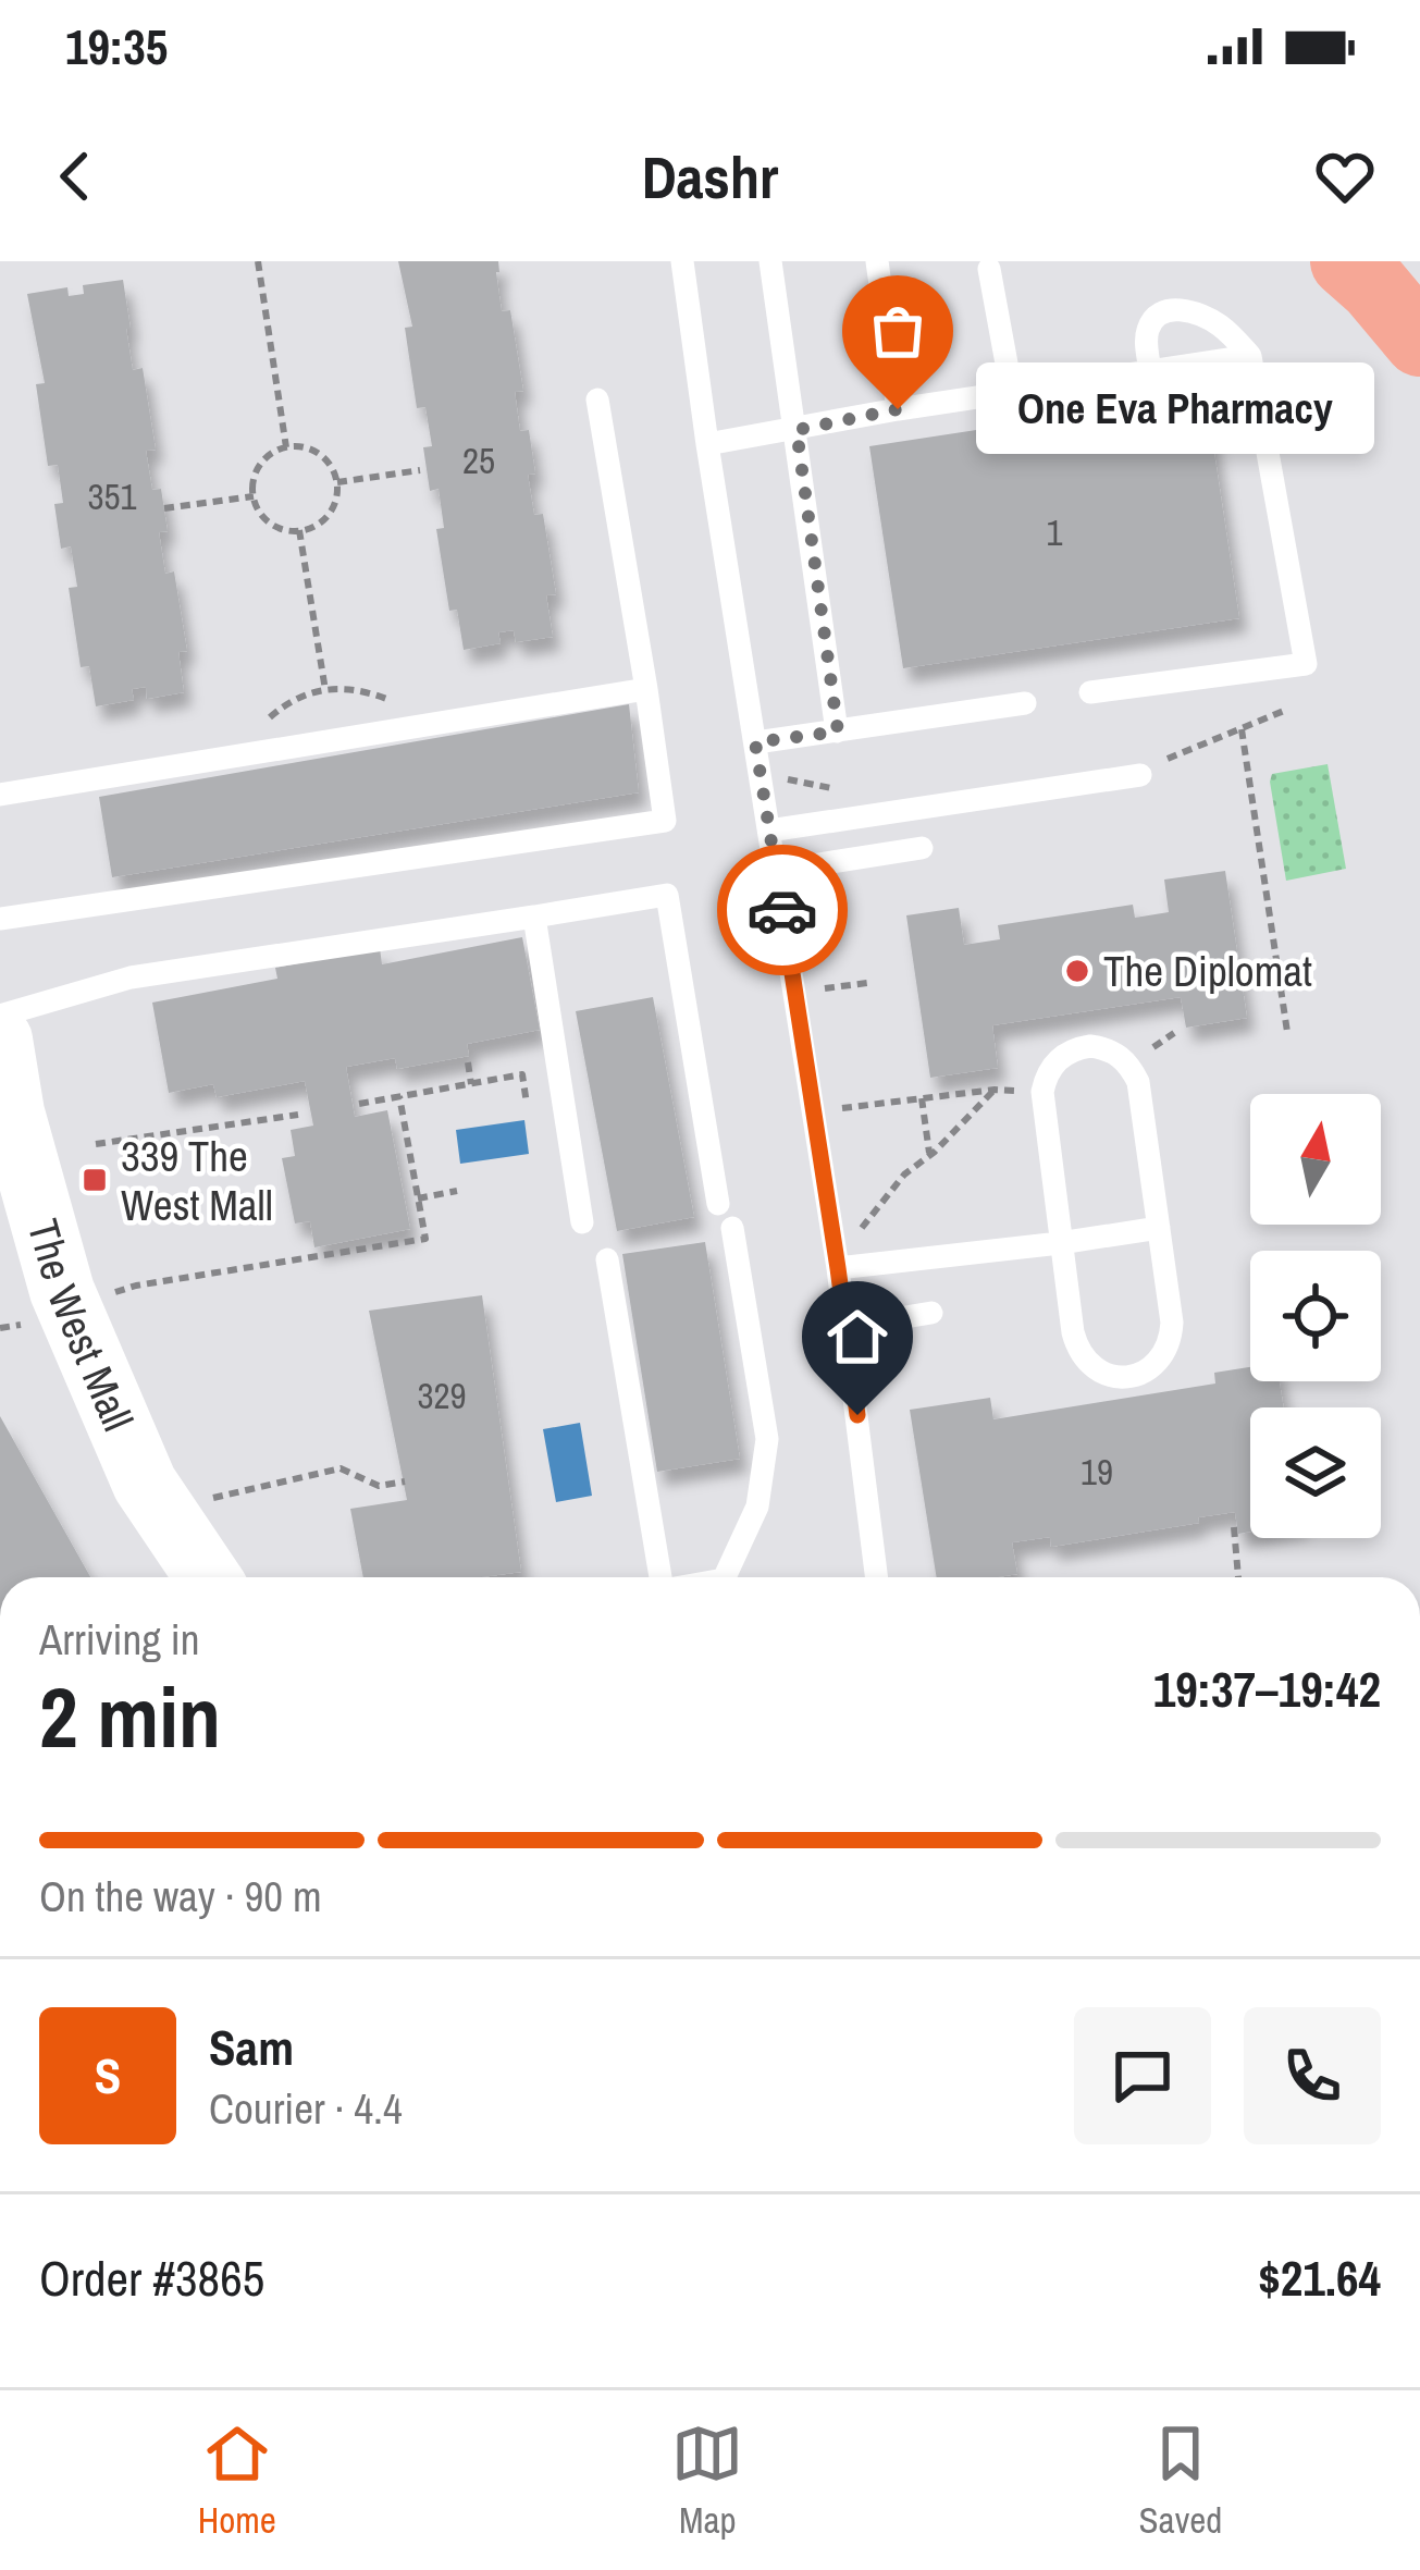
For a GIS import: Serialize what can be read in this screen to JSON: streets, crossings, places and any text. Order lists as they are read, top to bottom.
{
  "streets": {
    "main road": ["The West Mall"]
  },
  "places": {
    "other": ["One Eva Pharmacy", "The Diplomat"],
    "transit": ["339 The West Mall"]
  },
  "house_numbers": [
    "25",
    "351",
    "1",
    "329",
    "19"
  ],
  "north": "top",
  "page": {
    "status": "19:35",
    "header": "Dashr",
    "bubble": "One Eva Pharmacy",
    "heading": ["2 min", "Arriving in", "19:37–19:42"],
    "panel": [
      "Sam",
      "Courier · 4.4",
      "Order #3865",
      "$21.64"
    ],
    "bar": "On the way · 90 m",
    "round": "S",
    "tabs": ["Home", "Map", "Saved"]
  }
}
